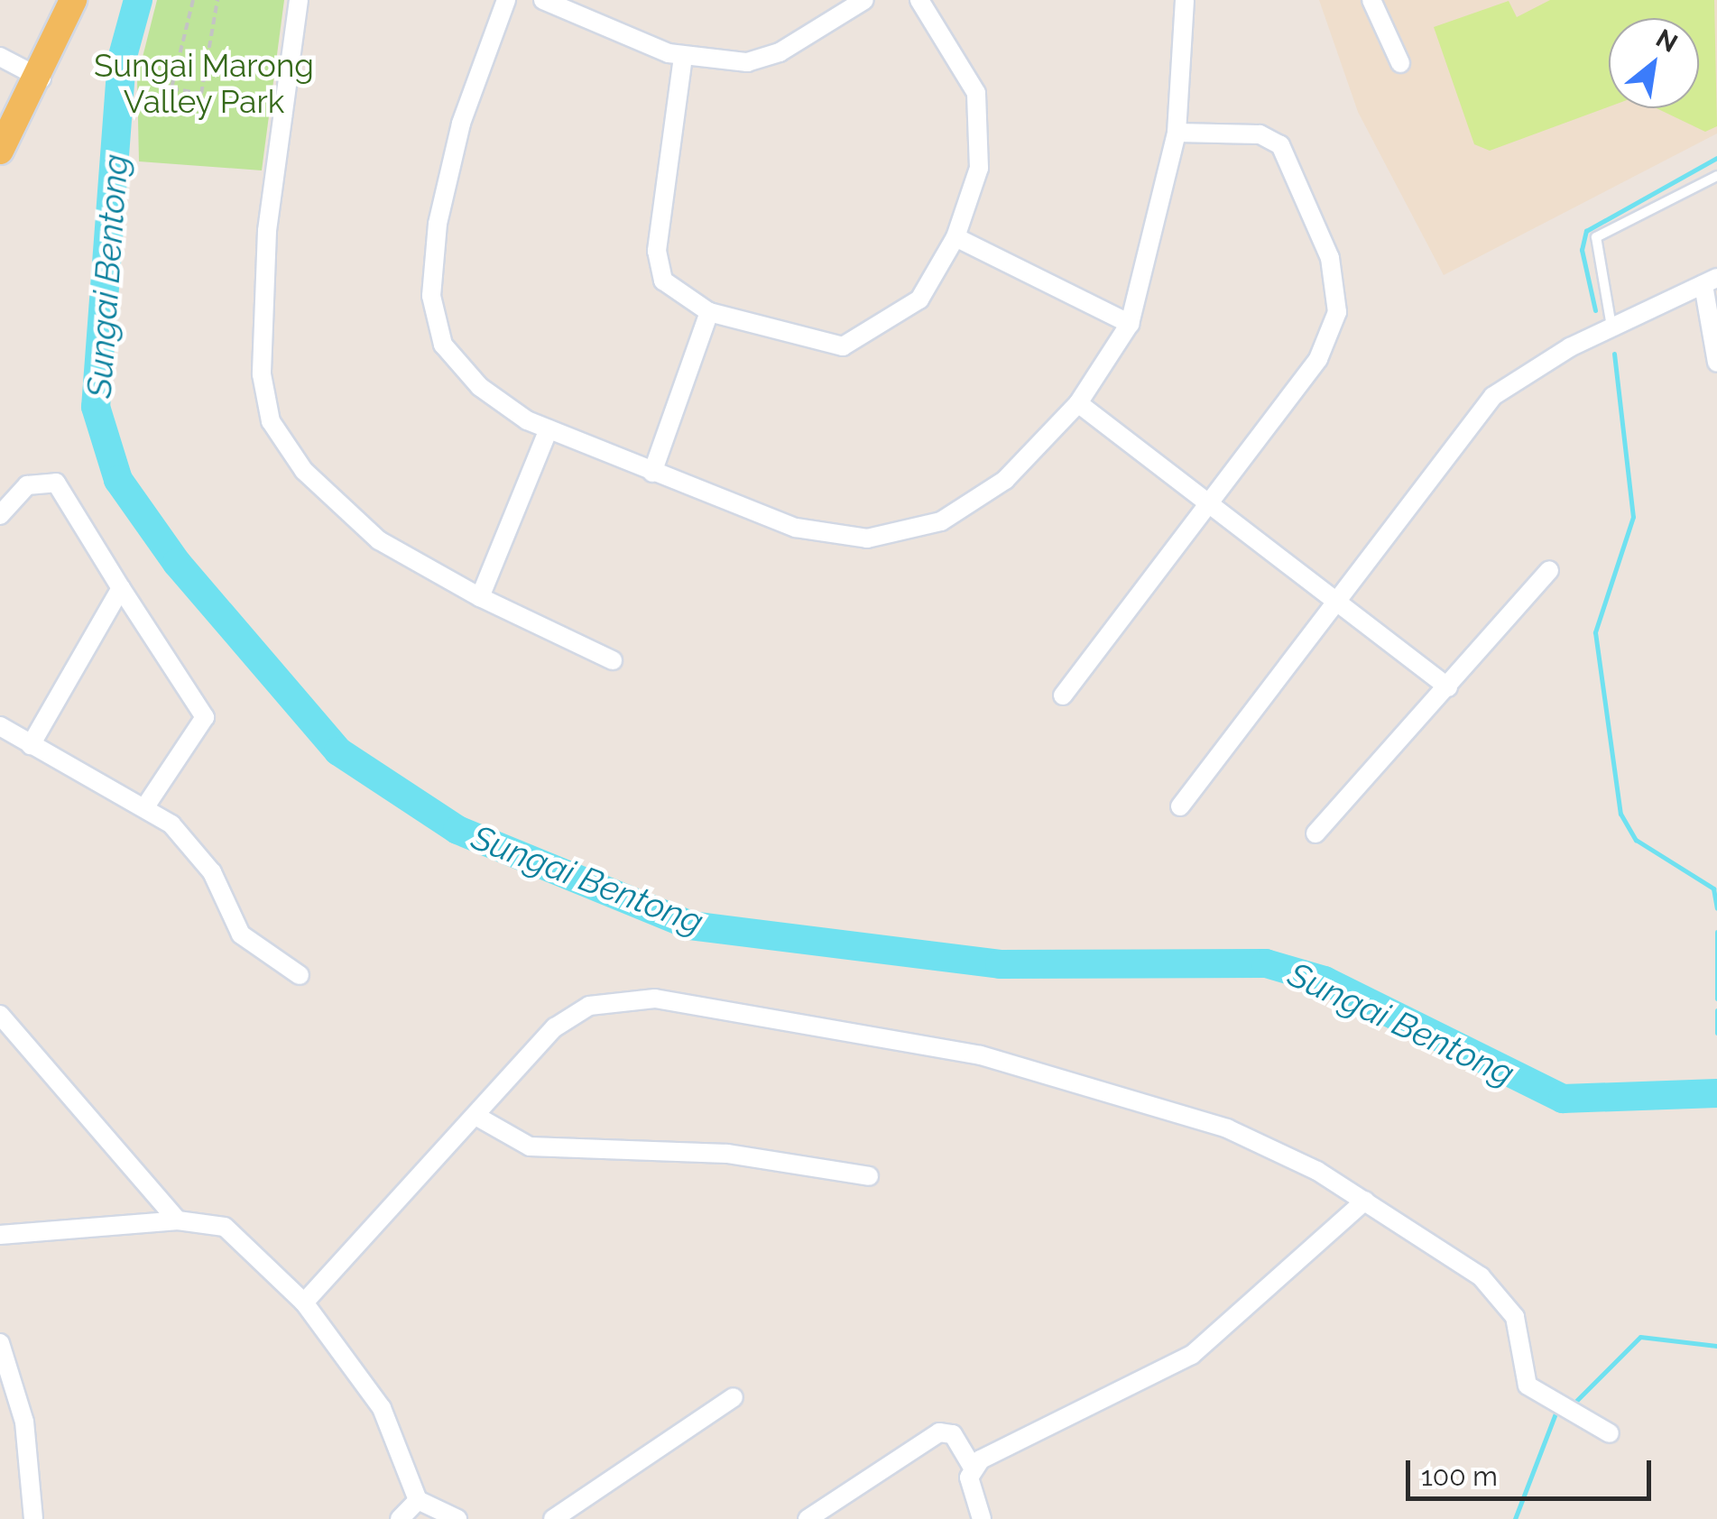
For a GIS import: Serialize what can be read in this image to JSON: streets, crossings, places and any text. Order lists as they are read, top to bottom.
{
  "water": ["Sungai Bentong"],
  "parks": ["Sungai Marong Valley Park"],
  "scale_bar": "100 m",
  "north": "top right"
}
